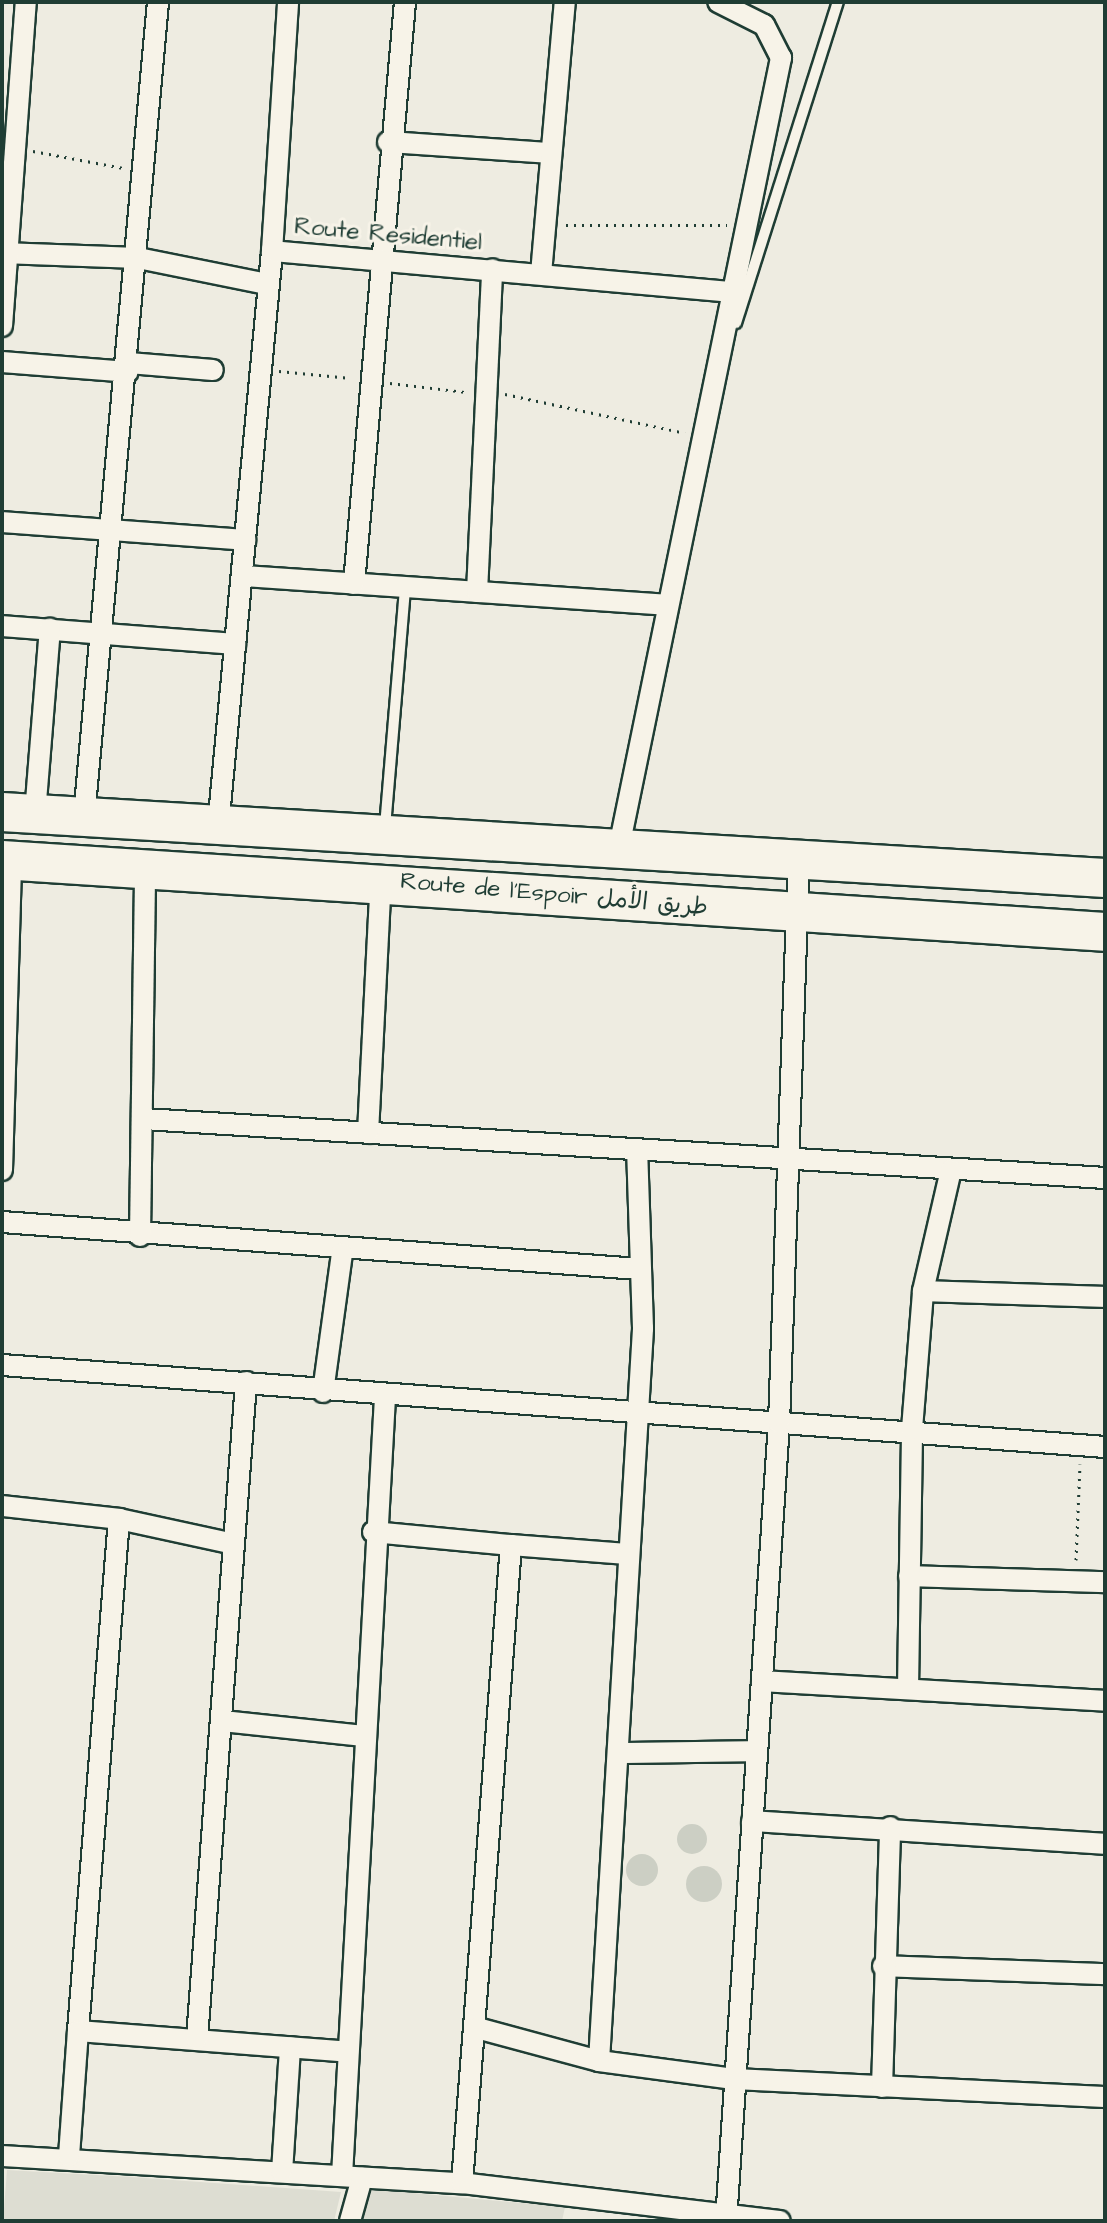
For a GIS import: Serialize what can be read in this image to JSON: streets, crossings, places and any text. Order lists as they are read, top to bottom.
{
  "streets": {
    "highway": ["Route de l’Espoir طريق الأمل"],
    "street": ["Route Residentiel"]
  },
  "crossings": [
    ["Route Residentiel", "Route de l’Espoir طريق الأمل"]
  ]
}
